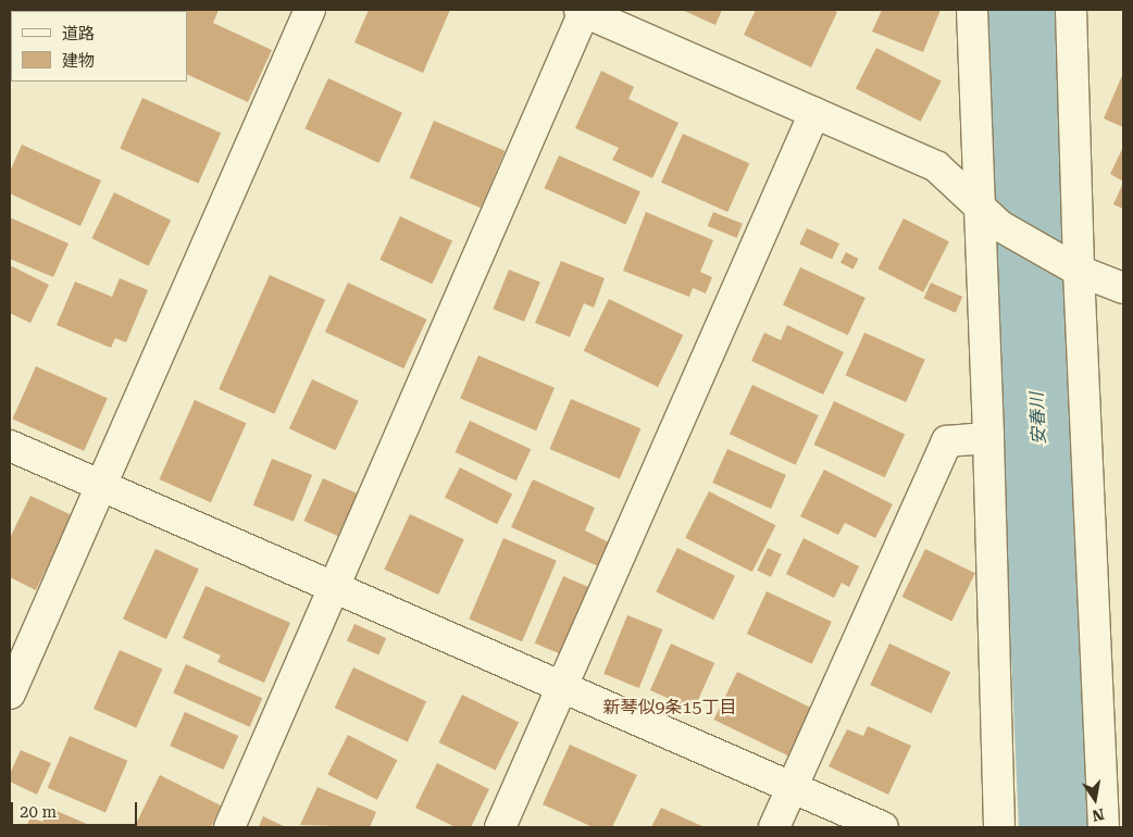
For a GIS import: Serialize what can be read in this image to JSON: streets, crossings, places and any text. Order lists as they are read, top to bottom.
{
  "districts": ["新琴似9条15丁目"],
  "water": ["安春川"],
  "legend": ["道路", "建物"],
  "scale_bar": "20 m",
  "north": "bottom"
}
